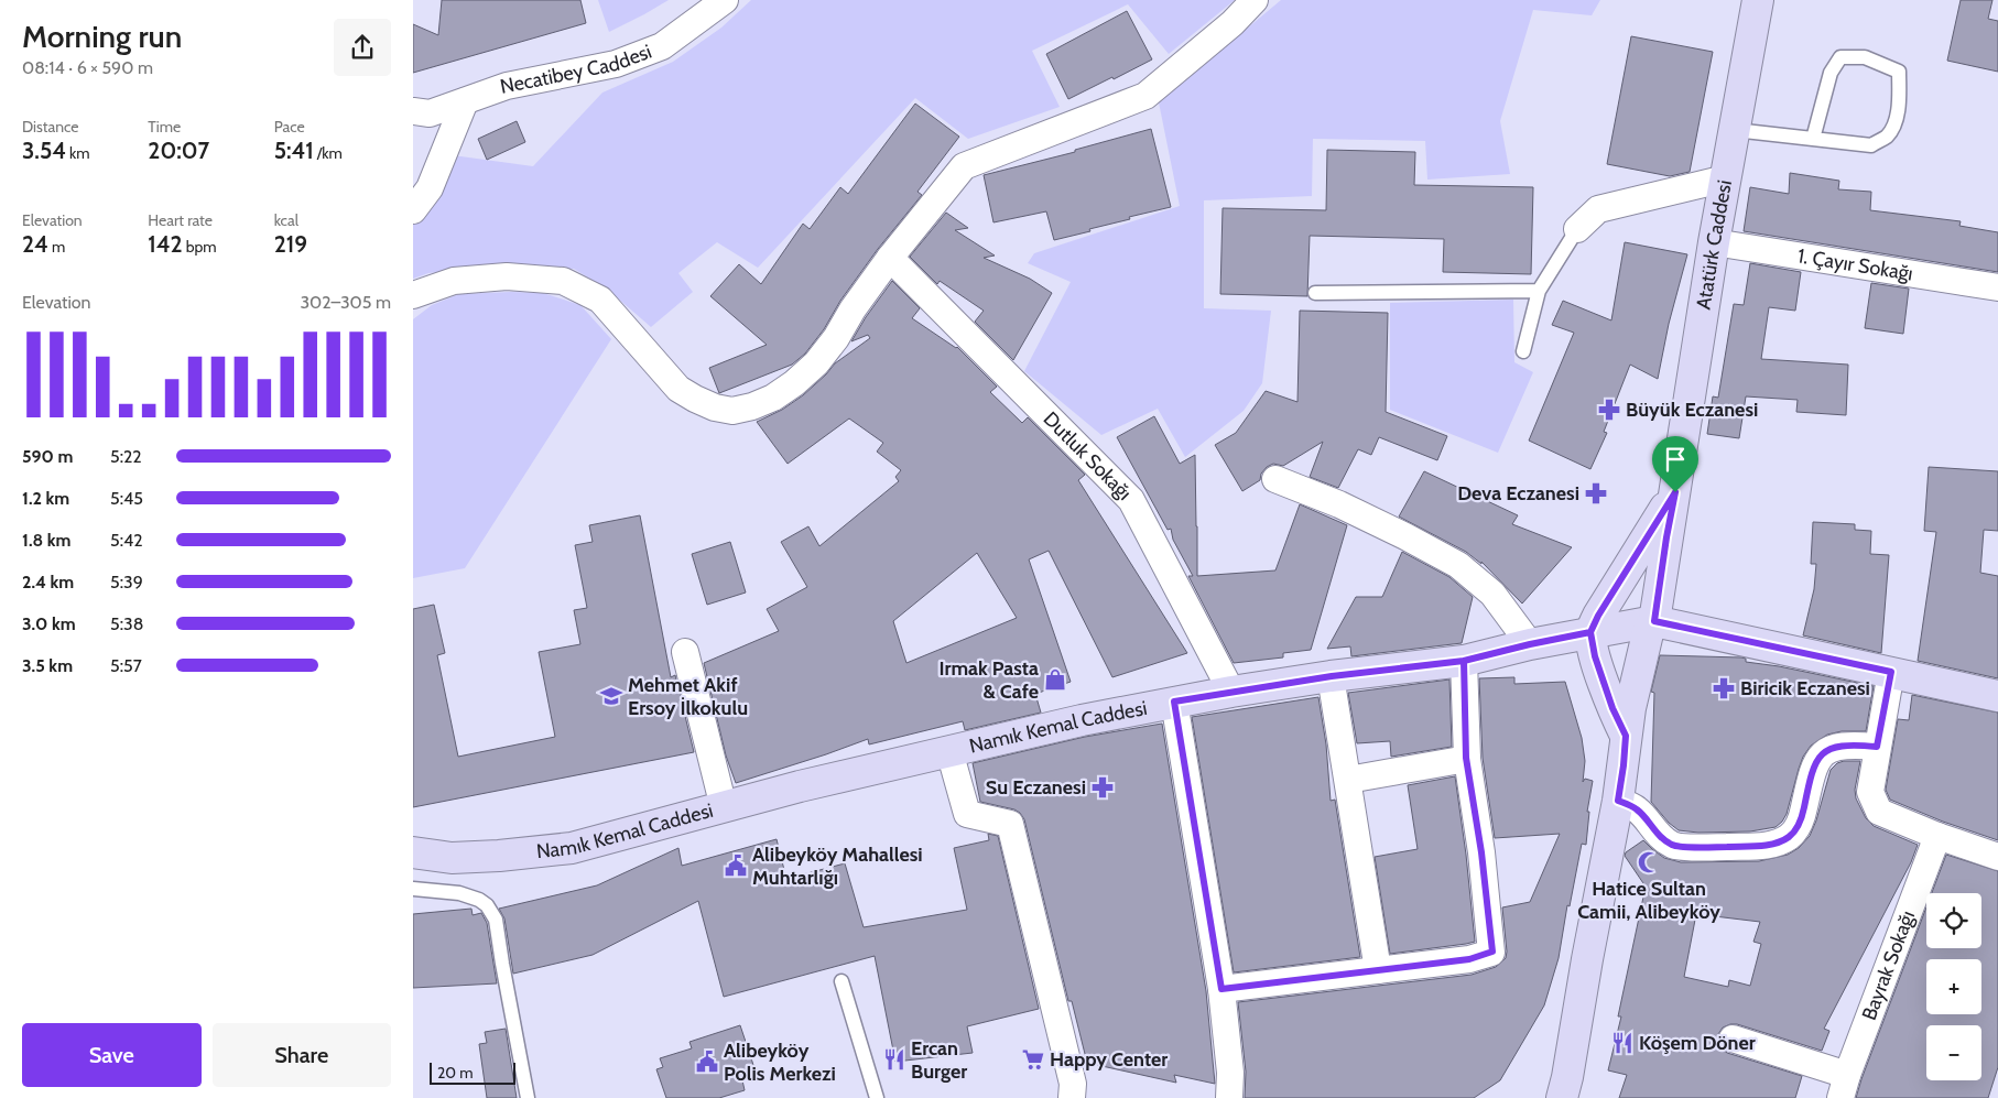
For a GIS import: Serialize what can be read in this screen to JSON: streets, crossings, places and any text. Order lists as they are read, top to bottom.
{
  "streets": {
    "main road": ["Atatürk Caddesi", "Namık Kemal Caddesi"],
    "street": [
      "Necatibey Caddesi",
      "1. Çayır Sokağı",
      "Dutluk Sokağı",
      "Bayrak Sokağı"
    ]
  },
  "crossings": [
    ["Atatürk Caddesi", "1. Çayır Sokağı"],
    ["Atatürk Caddesi", "Namık Kemal Caddesi"],
    ["Dutluk Sokağı", "Namık Kemal Caddesi"]
  ],
  "places": {
    "pharmacy": [
      "Büyük Eczanesi",
      "Deva Eczanesi",
      "Biricik Eczanesi",
      "Su Eczanesi"
    ],
    "shop": ["Irmak Pasta & Cafe"],
    "school or university": ["Mehmet Akif Ersoy İlkokulu"],
    "mosque": ["Hatice Sultan Camii, Alibeyköy"],
    "public building": ["Alibeyköy Mahallesi Muhtarlığı", "Alibeyköy Polis Merkezi"],
    "restaurant": ["Köşem Döner", "Ercan Burger"],
    "supermarket": ["Happy Center"]
  },
  "scale_bar": "20 m",
  "page": {
    "heading": ["Morning run", "08:14 · 6 × 590 m"],
    "stats": [
      ["Distance", "3.54 km"],
      ["Time", "20:07"],
      ["Pace", "5:41 /km"],
      ["Elevation", "24 m"],
      ["Heart rate", "142 bpm"],
      ["kcal", "219"]
    ],
    "chart": ["Elevation", "302–305 m"],
    "list": [
      {
        "name": "590 m",
        "note": "5:22"
      },
      {
        "name": "1.2 km",
        "note": "5:45"
      },
      {
        "name": "1.8 km",
        "note": "5:42"
      },
      {
        "name": "2.4 km",
        "note": "5:39"
      },
      {
        "name": "3.0 km",
        "note": "5:38"
      },
      {
        "name": "3.5 km",
        "note": "5:57"
      }
    ],
    "map_buttons": ["+", "−"],
    "buttons": ["Save", "Share"],
    "scale": "20 m"
  }
}
